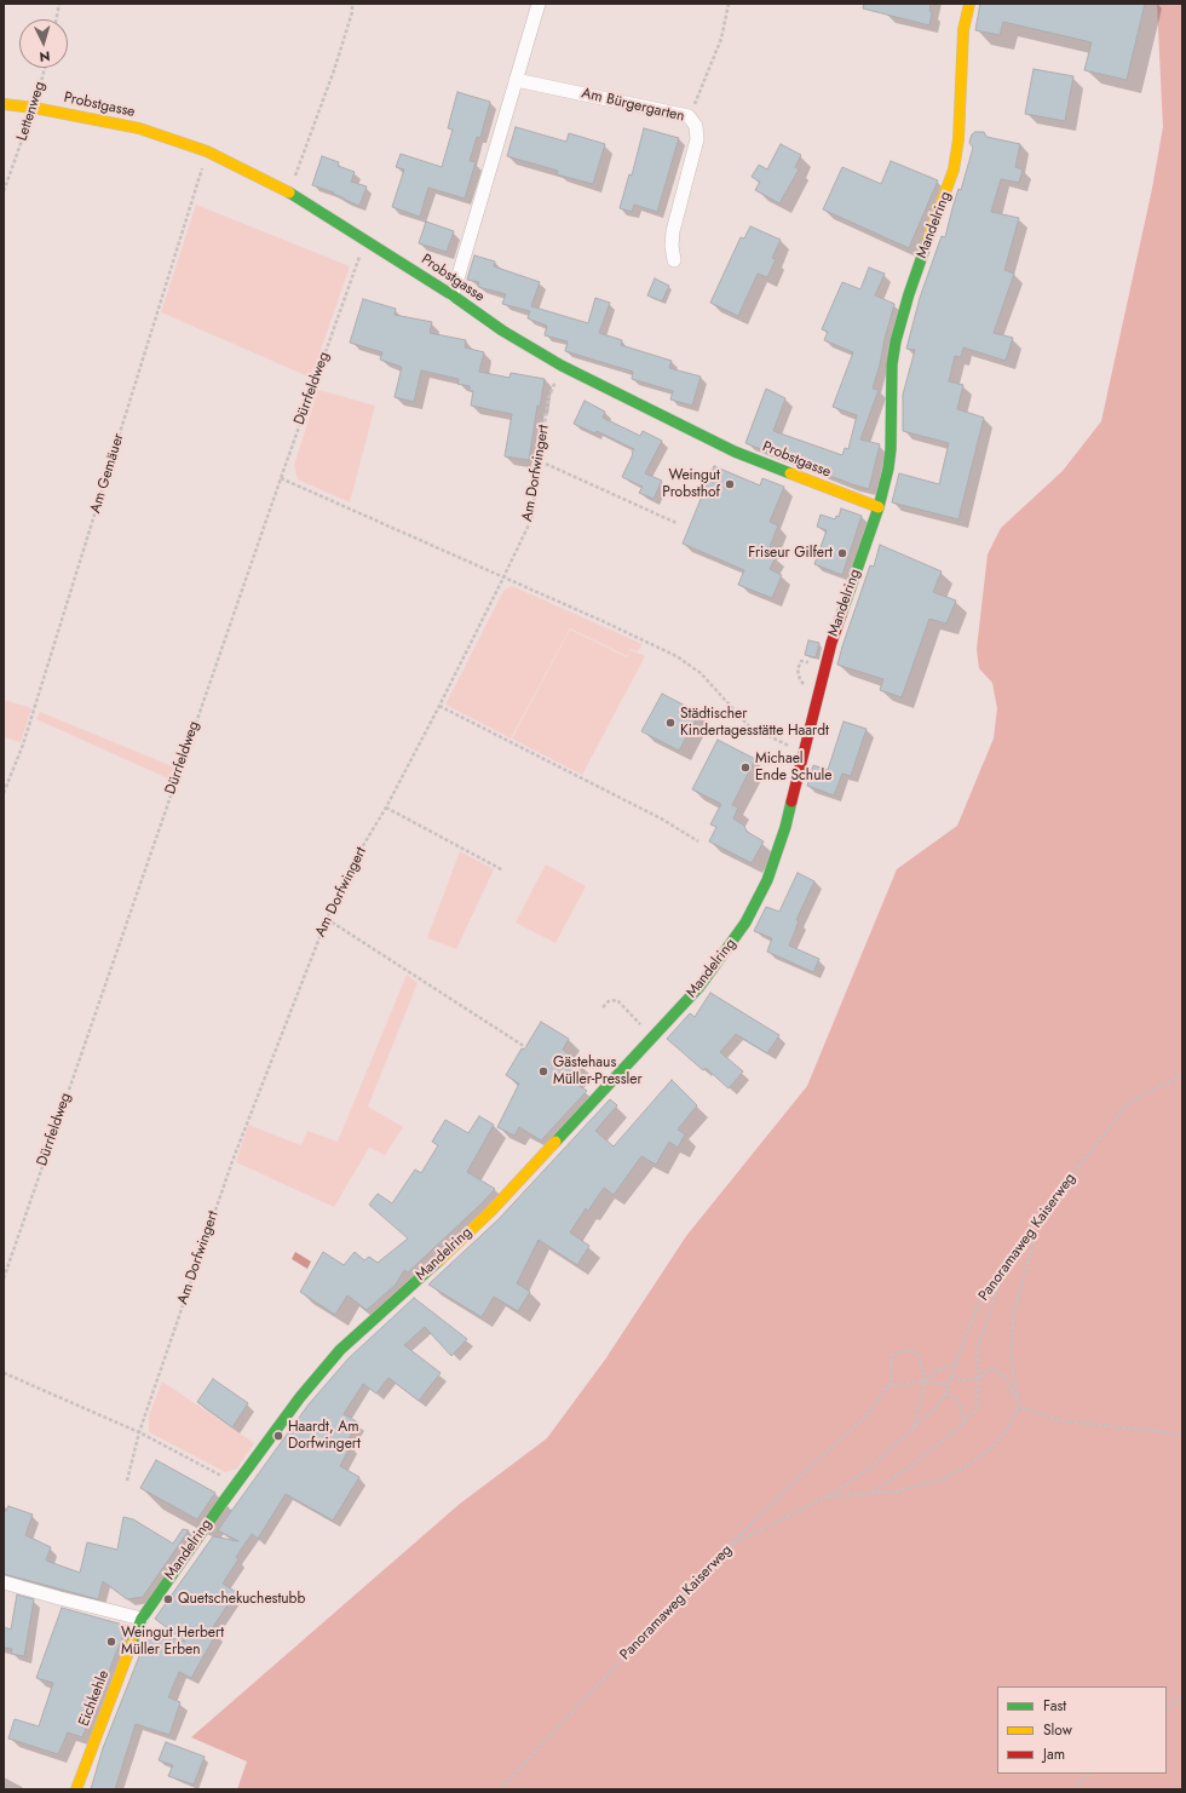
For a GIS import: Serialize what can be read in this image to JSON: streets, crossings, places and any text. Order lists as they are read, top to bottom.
{
  "streets": {
    "street": [
      "Probstgasse",
      "Am Bürgergarten",
      "Mandelring",
      "Eichkehle"
    ],
    "path": [
      "Lettenweg",
      "Dürrfeldweg",
      "Am Gemäuer",
      "Am Dorfwingert",
      "Panoramaweg Kaiserweg"
    ]
  },
  "crossings": [
    ["Probstgasse", "Lettenweg"],
    ["Probstgasse", "Mandelring"],
    ["Probstgasse", "Dürrfeldweg"],
    ["Probstgasse", "Am Gemäuer"],
    ["Probstgasse", "Am Dorfwingert"],
    ["Mandelring", "Eichkehle"]
  ],
  "places": [
    "Weingut Probsthof",
    "Friseur Gilfert",
    "Städtischer Kindertagesstätte Haardt",
    "Michael Ende Schule",
    "Gästehaus Müller-Pressler",
    "Haardt, Am Dorfwingert",
    "Quetschekuchestubb",
    "Weingut Herbert Müller Erben"
  ],
  "legend": ["Fast", "Slow", "Jam"],
  "north": "bottom"
}
